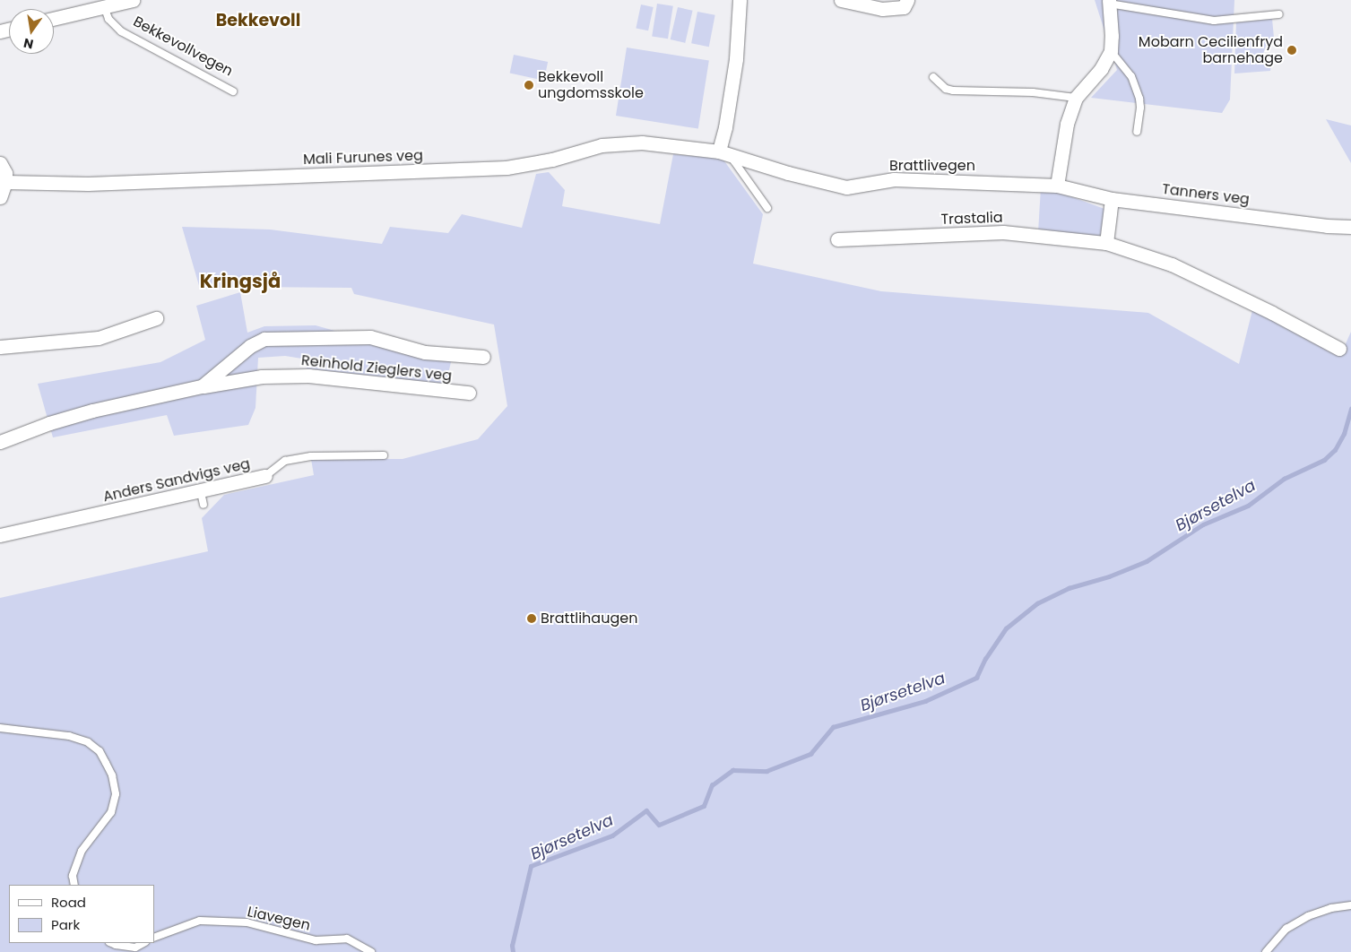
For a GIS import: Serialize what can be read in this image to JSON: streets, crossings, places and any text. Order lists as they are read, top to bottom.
{
  "streets": {
    "street": [
      "Bekkevollvegen",
      "Mali Furunes veg",
      "Brattlivegen",
      "Tanners veg",
      "Trastalia",
      "Reinhold Zieglers veg",
      "Anders Sandvigs veg"
    ],
    "lane": ["Liavegen"]
  },
  "crossings": [
    ["Mali Furunes veg", "Brattlivegen"],
    ["Brattlivegen", "Tanners veg"]
  ],
  "districts": ["Bekkevoll", "Kringsjå"],
  "water": ["Bjørsetelva"],
  "places": ["Mobarn Cecilienfryd barnehage", "Bekkevoll ungdomsskole", "Brattlihaugen"],
  "legend": ["Road", "Park"],
  "north": "bottom"
}
